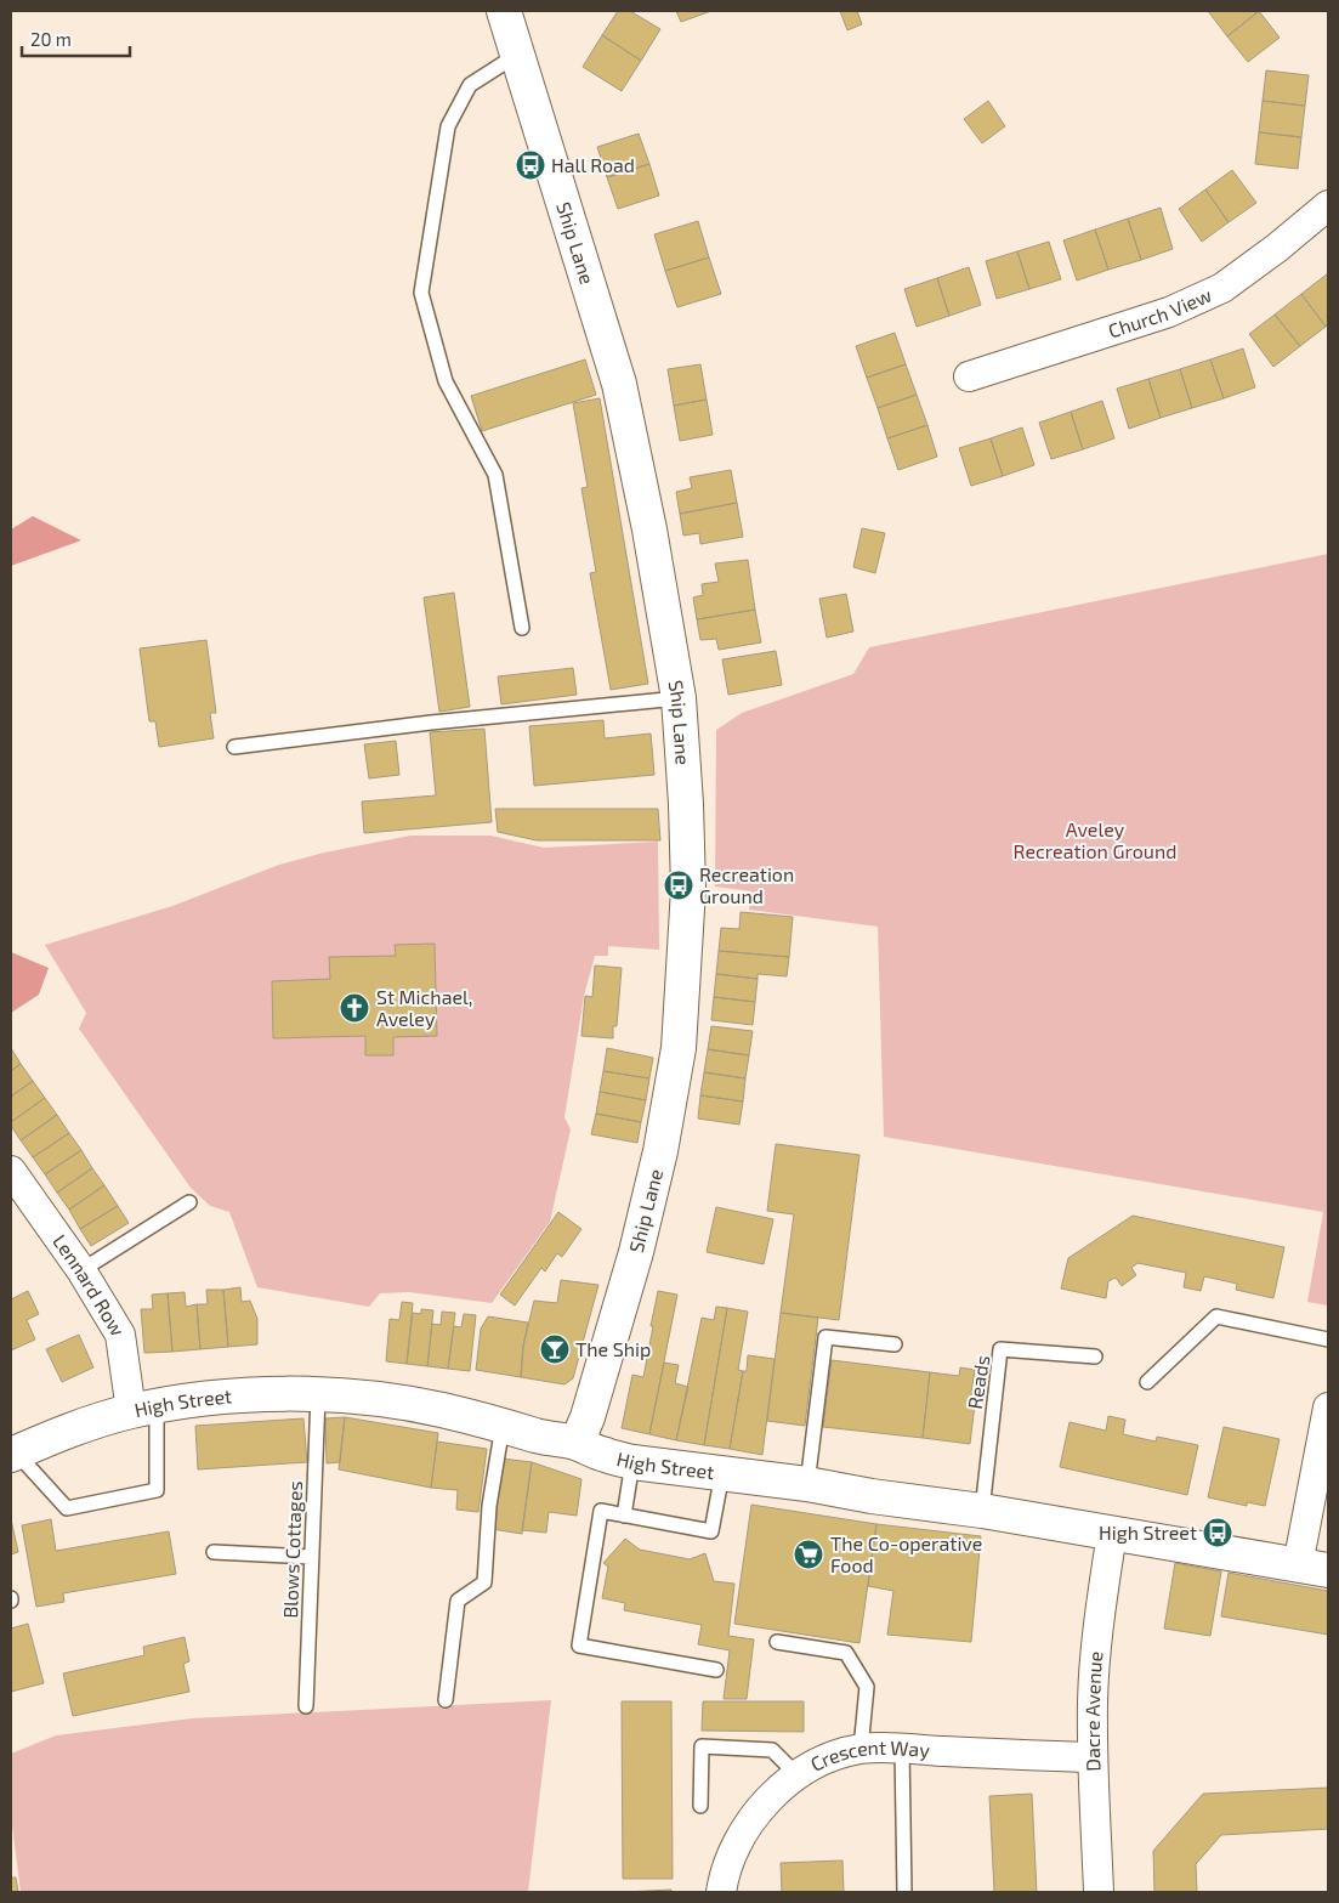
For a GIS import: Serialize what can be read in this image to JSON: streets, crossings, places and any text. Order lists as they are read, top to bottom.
{
  "streets": {
    "street": [
      "Ship Lane",
      "Church View",
      "Lennard Row",
      "High Street",
      "Dacre Avenue",
      "Crescent Way"
    ],
    "lane": ["Reads", "Blows Cottages"]
  },
  "crossings": [
    ["Ship Lane", "High Street"],
    ["Lennard Row", "High Street"],
    ["Reads", "High Street"],
    ["High Street", "Blows Cottages"],
    ["High Street", "Dacre Avenue"],
    ["Dacre Avenue", "Crescent Way"]
  ],
  "parks": ["Aveley Recreation Ground"],
  "places": {
    "bus stop": ["Hall Road", "Recreation Ground", "High Street"],
    "church": ["St Michael, Aveley"],
    "bar": ["The Ship"],
    "supermarket": ["The Co-operative Food"]
  },
  "scale_bar": "20 m"
}
